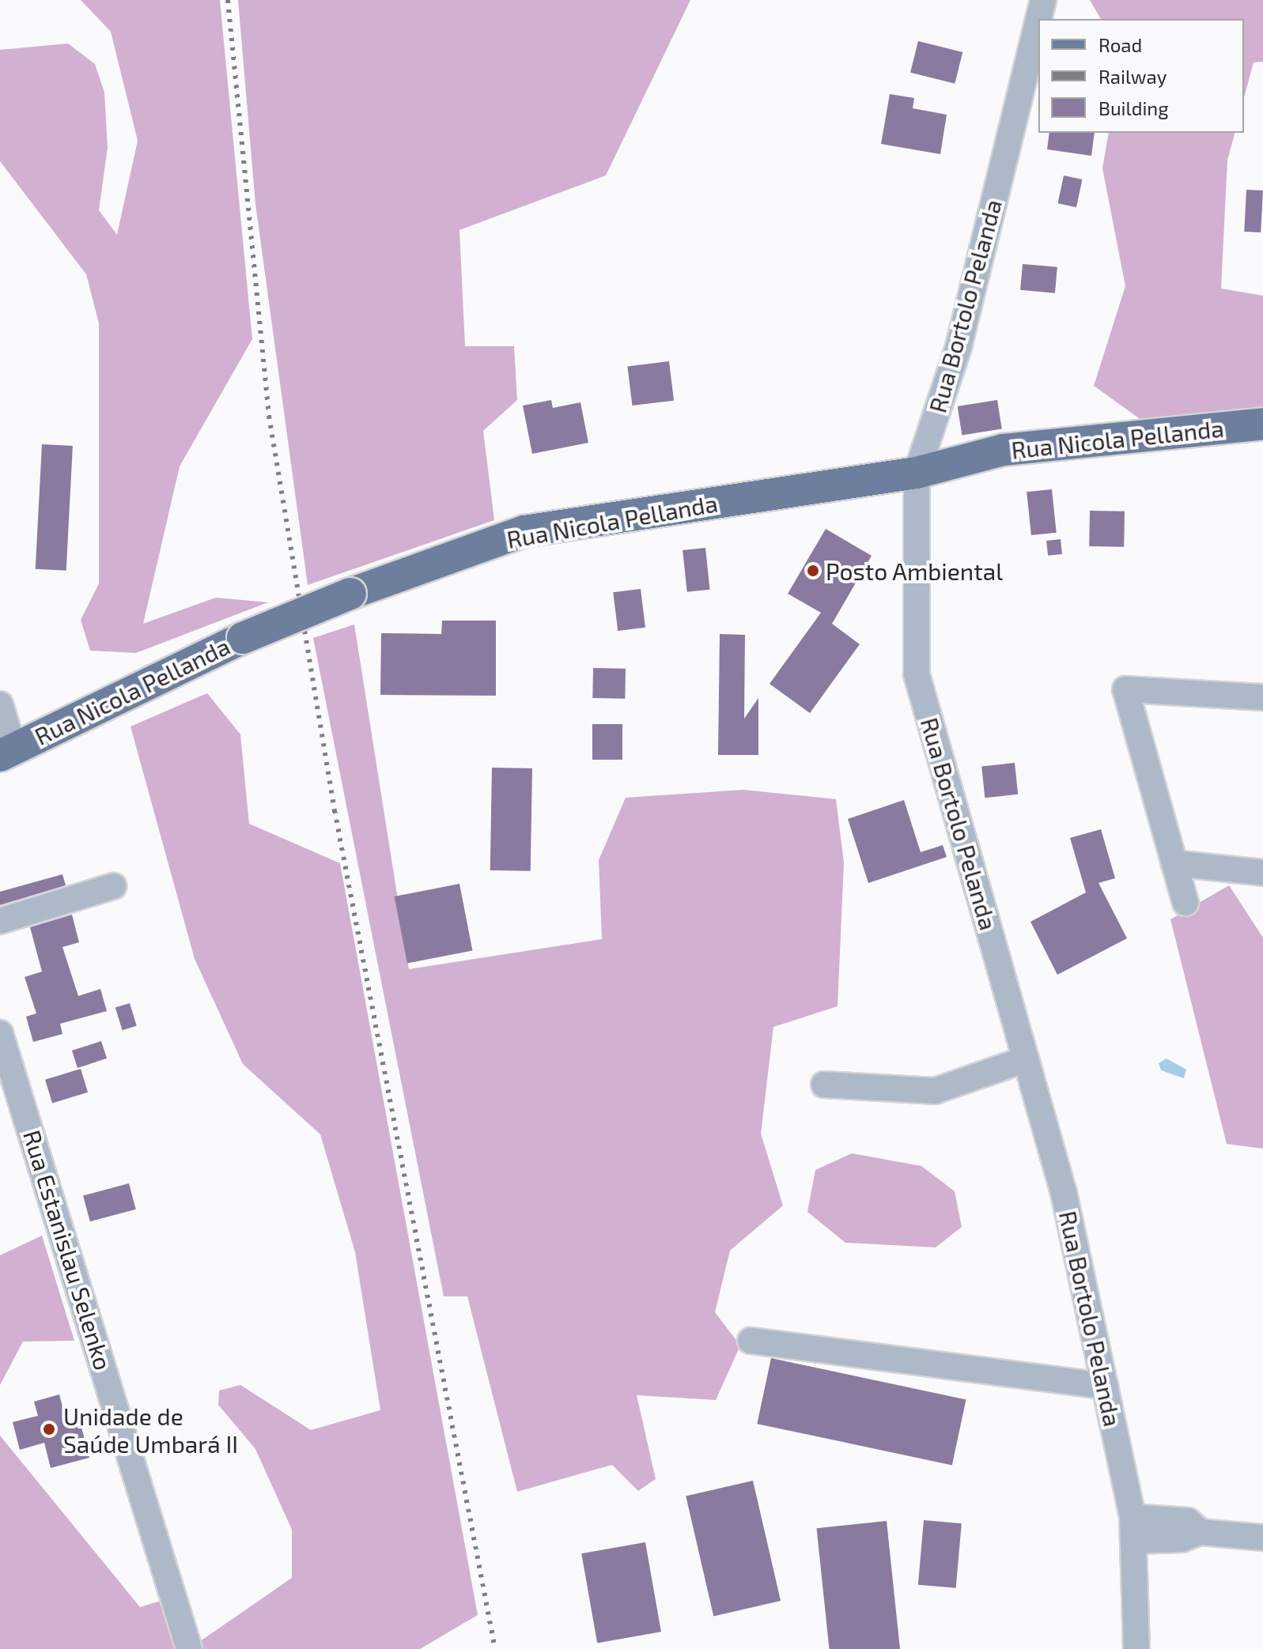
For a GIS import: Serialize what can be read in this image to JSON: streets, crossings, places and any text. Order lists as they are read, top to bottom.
{
  "streets": {
    "main road": ["Rua Nicola Pellanda"],
    "street": ["Rua Bortolo Pelanda", "Rua Estanislau Selenko"]
  },
  "crossings": [
    ["Rua Bortolo Pelanda", "Rua Nicola Pellanda"]
  ],
  "places": ["Posto Ambiental", "Unidade de Saúde Umbará II"],
  "legend": ["Road", "Railway", "Building"]
}
